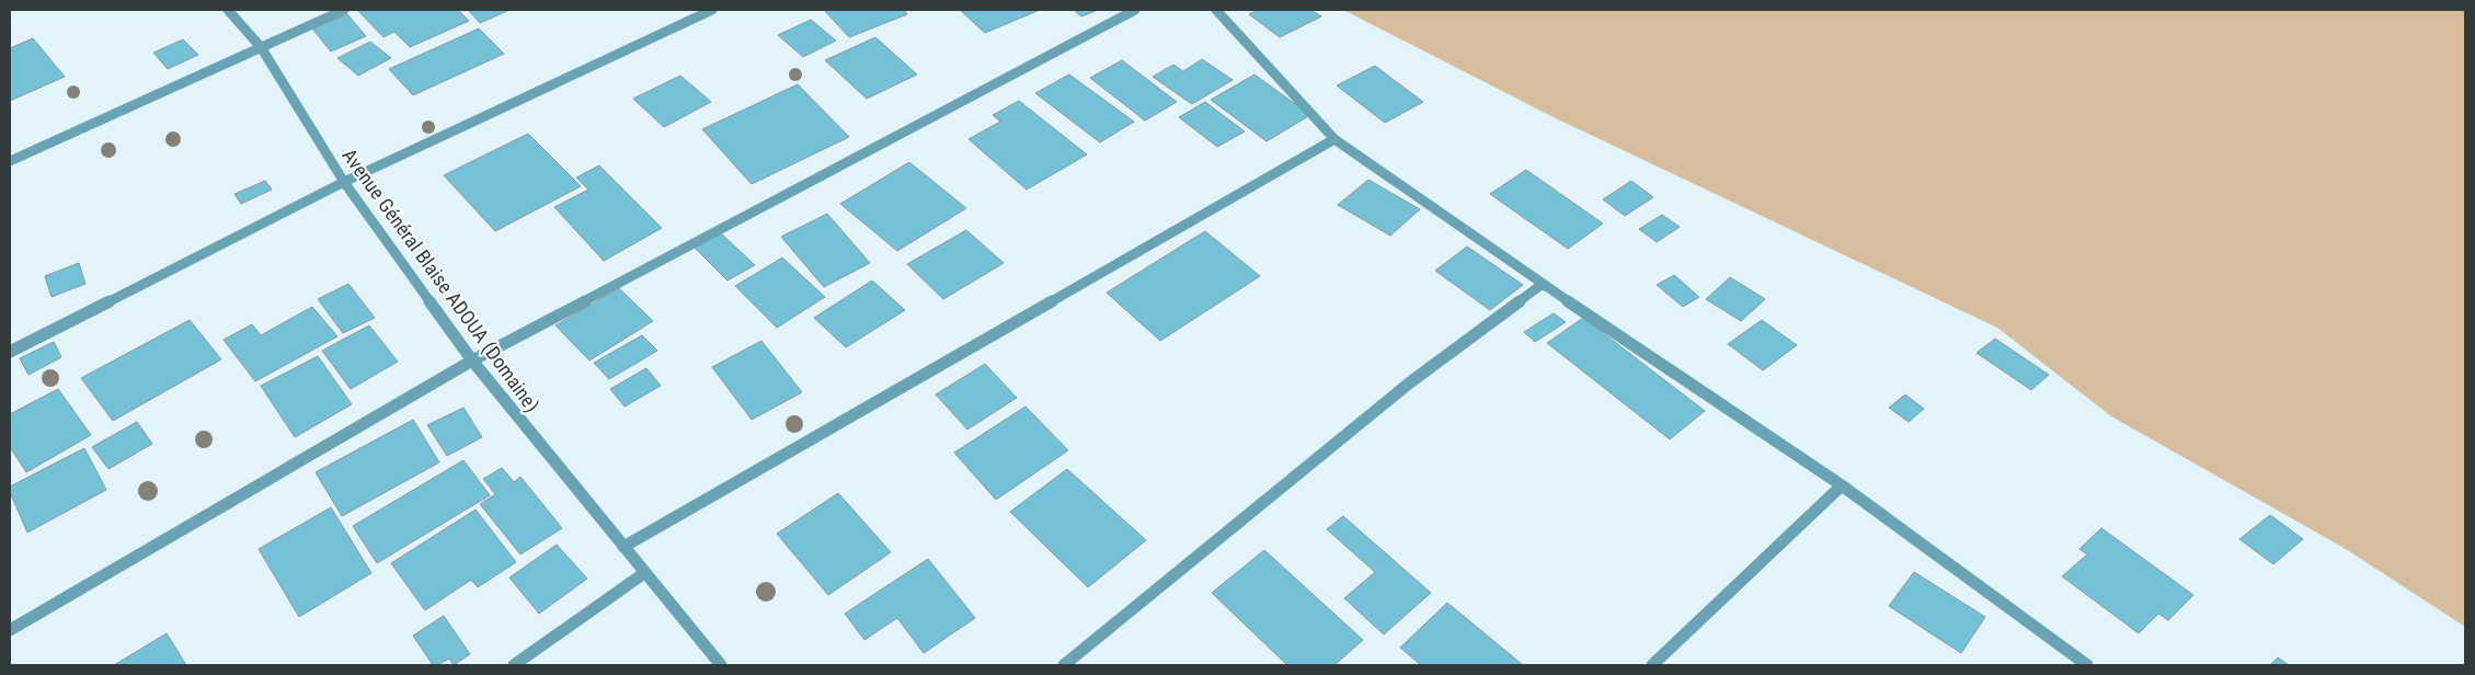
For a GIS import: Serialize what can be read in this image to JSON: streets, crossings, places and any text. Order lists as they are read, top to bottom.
{
  "streets": {
    "street": ["Avenue Général Blaise ADOUA (Domaine)"]
  }
}
